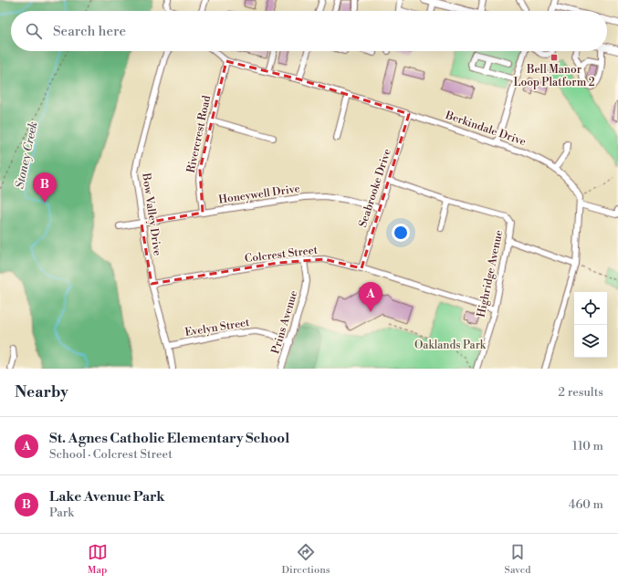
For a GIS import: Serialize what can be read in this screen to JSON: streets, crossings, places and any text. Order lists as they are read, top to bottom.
{
  "streets": {
    "street": [
      "Berkindale Drive",
      "Rivercrest Road",
      "Seabrooke Drive",
      "Honeywell Drive",
      "Bow Valley Drive",
      "Colcrest Street",
      "Highridge Avenue",
      "Prins Avenue",
      "Evelyn Street"
    ]
  },
  "crossings": [
    ["Berkindale Drive", "Rivercrest Road"],
    ["Berkindale Drive", "Seabrooke Drive"],
    ["Rivercrest Road", "Honeywell Drive"],
    ["Seabrooke Drive", "Honeywell Drive"],
    ["Seabrooke Drive", "Colcrest Street"],
    ["Seabrooke Drive", "Highridge Avenue"],
    ["Honeywell Drive", "Bow Valley Drive"],
    ["Bow Valley Drive", "Colcrest Street"],
    ["Bow Valley Drive", "Evelyn Street"],
    ["Colcrest Street", "Highridge Avenue"],
    ["Colcrest Street", "Prins Avenue"],
    ["Prins Avenue", "Evelyn Street"]
  ],
  "water": ["Stoney Creek"],
  "parks": ["Oaklands Park"],
  "places": {
    "transit": ["Bell Manor Loop Platform 2"]
  },
  "page": {
    "search": "Search here",
    "pins": ["B", "A"],
    "heading": ["Nearby", "2 results"],
    "list": [
      {
        "mark": "A",
        "name": "St. Agnes Catholic Elementary School",
        "note": "School · Colcrest Street",
        "value": "110 m"
      },
      {
        "mark": "B",
        "name": "Lake Avenue Park",
        "note": "Park",
        "value": "460 m"
      }
    ],
    "nav": ["Map", "Directions", "Saved"]
  }
}
